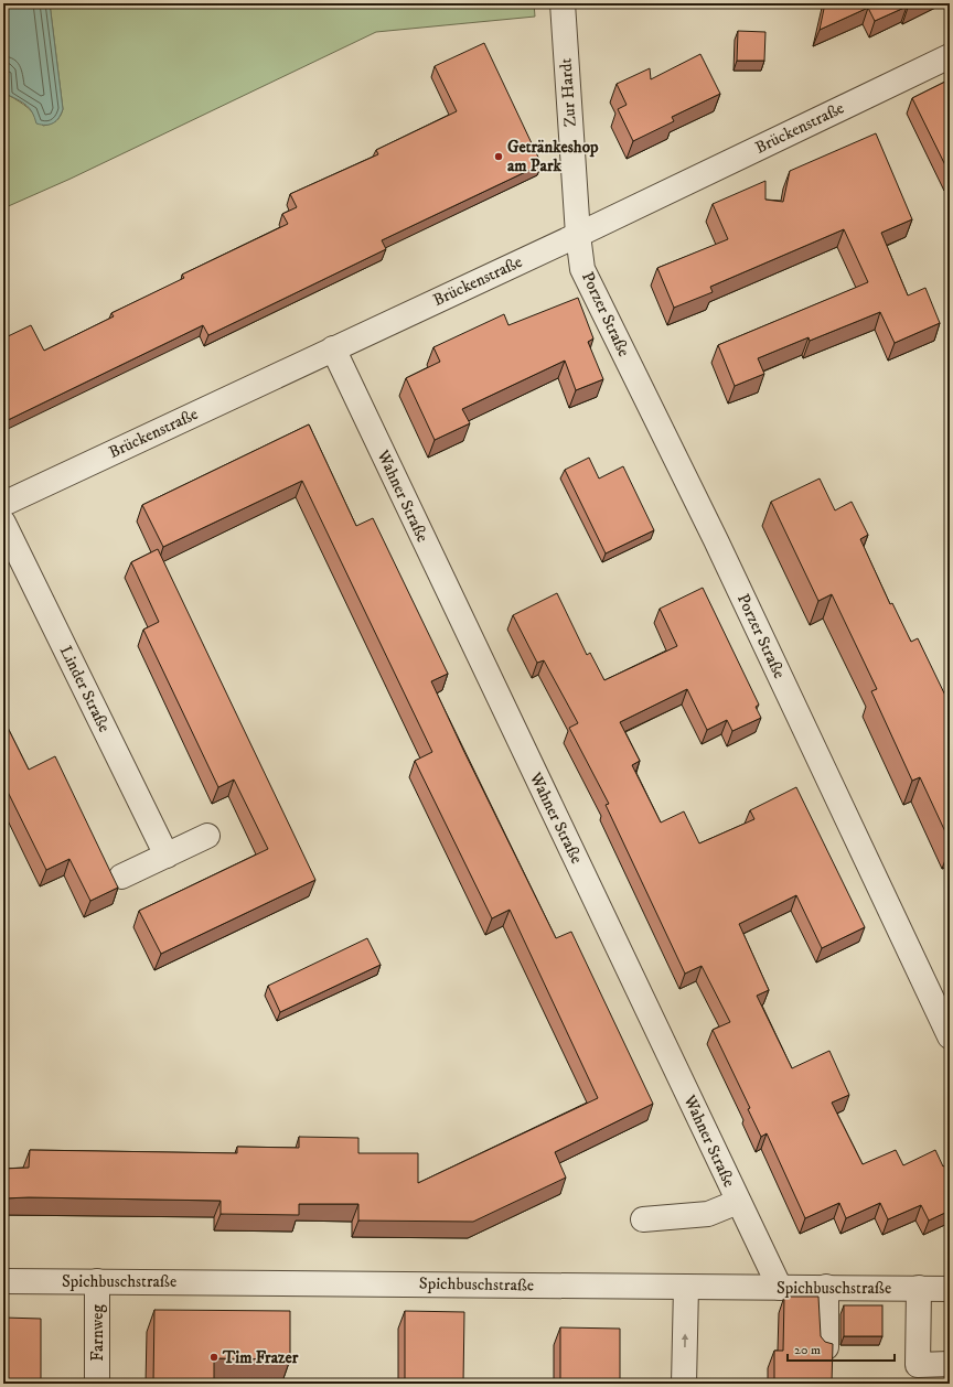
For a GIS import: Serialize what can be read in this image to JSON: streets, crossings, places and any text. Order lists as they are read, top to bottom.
{
  "streets": {
    "street": [
      "Zur Hardt",
      "Brückenstraße",
      "Porzer Straße",
      "Wahner Straße",
      "Linder Straße",
      "Spichbuschstraße",
      "Farnweg"
    ]
  },
  "crossings": [
    ["Zur Hardt", "Brückenstraße"],
    ["Zur Hardt", "Porzer Straße"],
    ["Brückenstraße", "Porzer Straße"],
    ["Brückenstraße", "Wahner Straße"],
    ["Wahner Straße", "Spichbuschstraße"],
    ["Spichbuschstraße", "Farnweg"]
  ],
  "places": ["Getränkeshop am Park", "Tim Frazer"],
  "scale_bar": "20 m"
}
